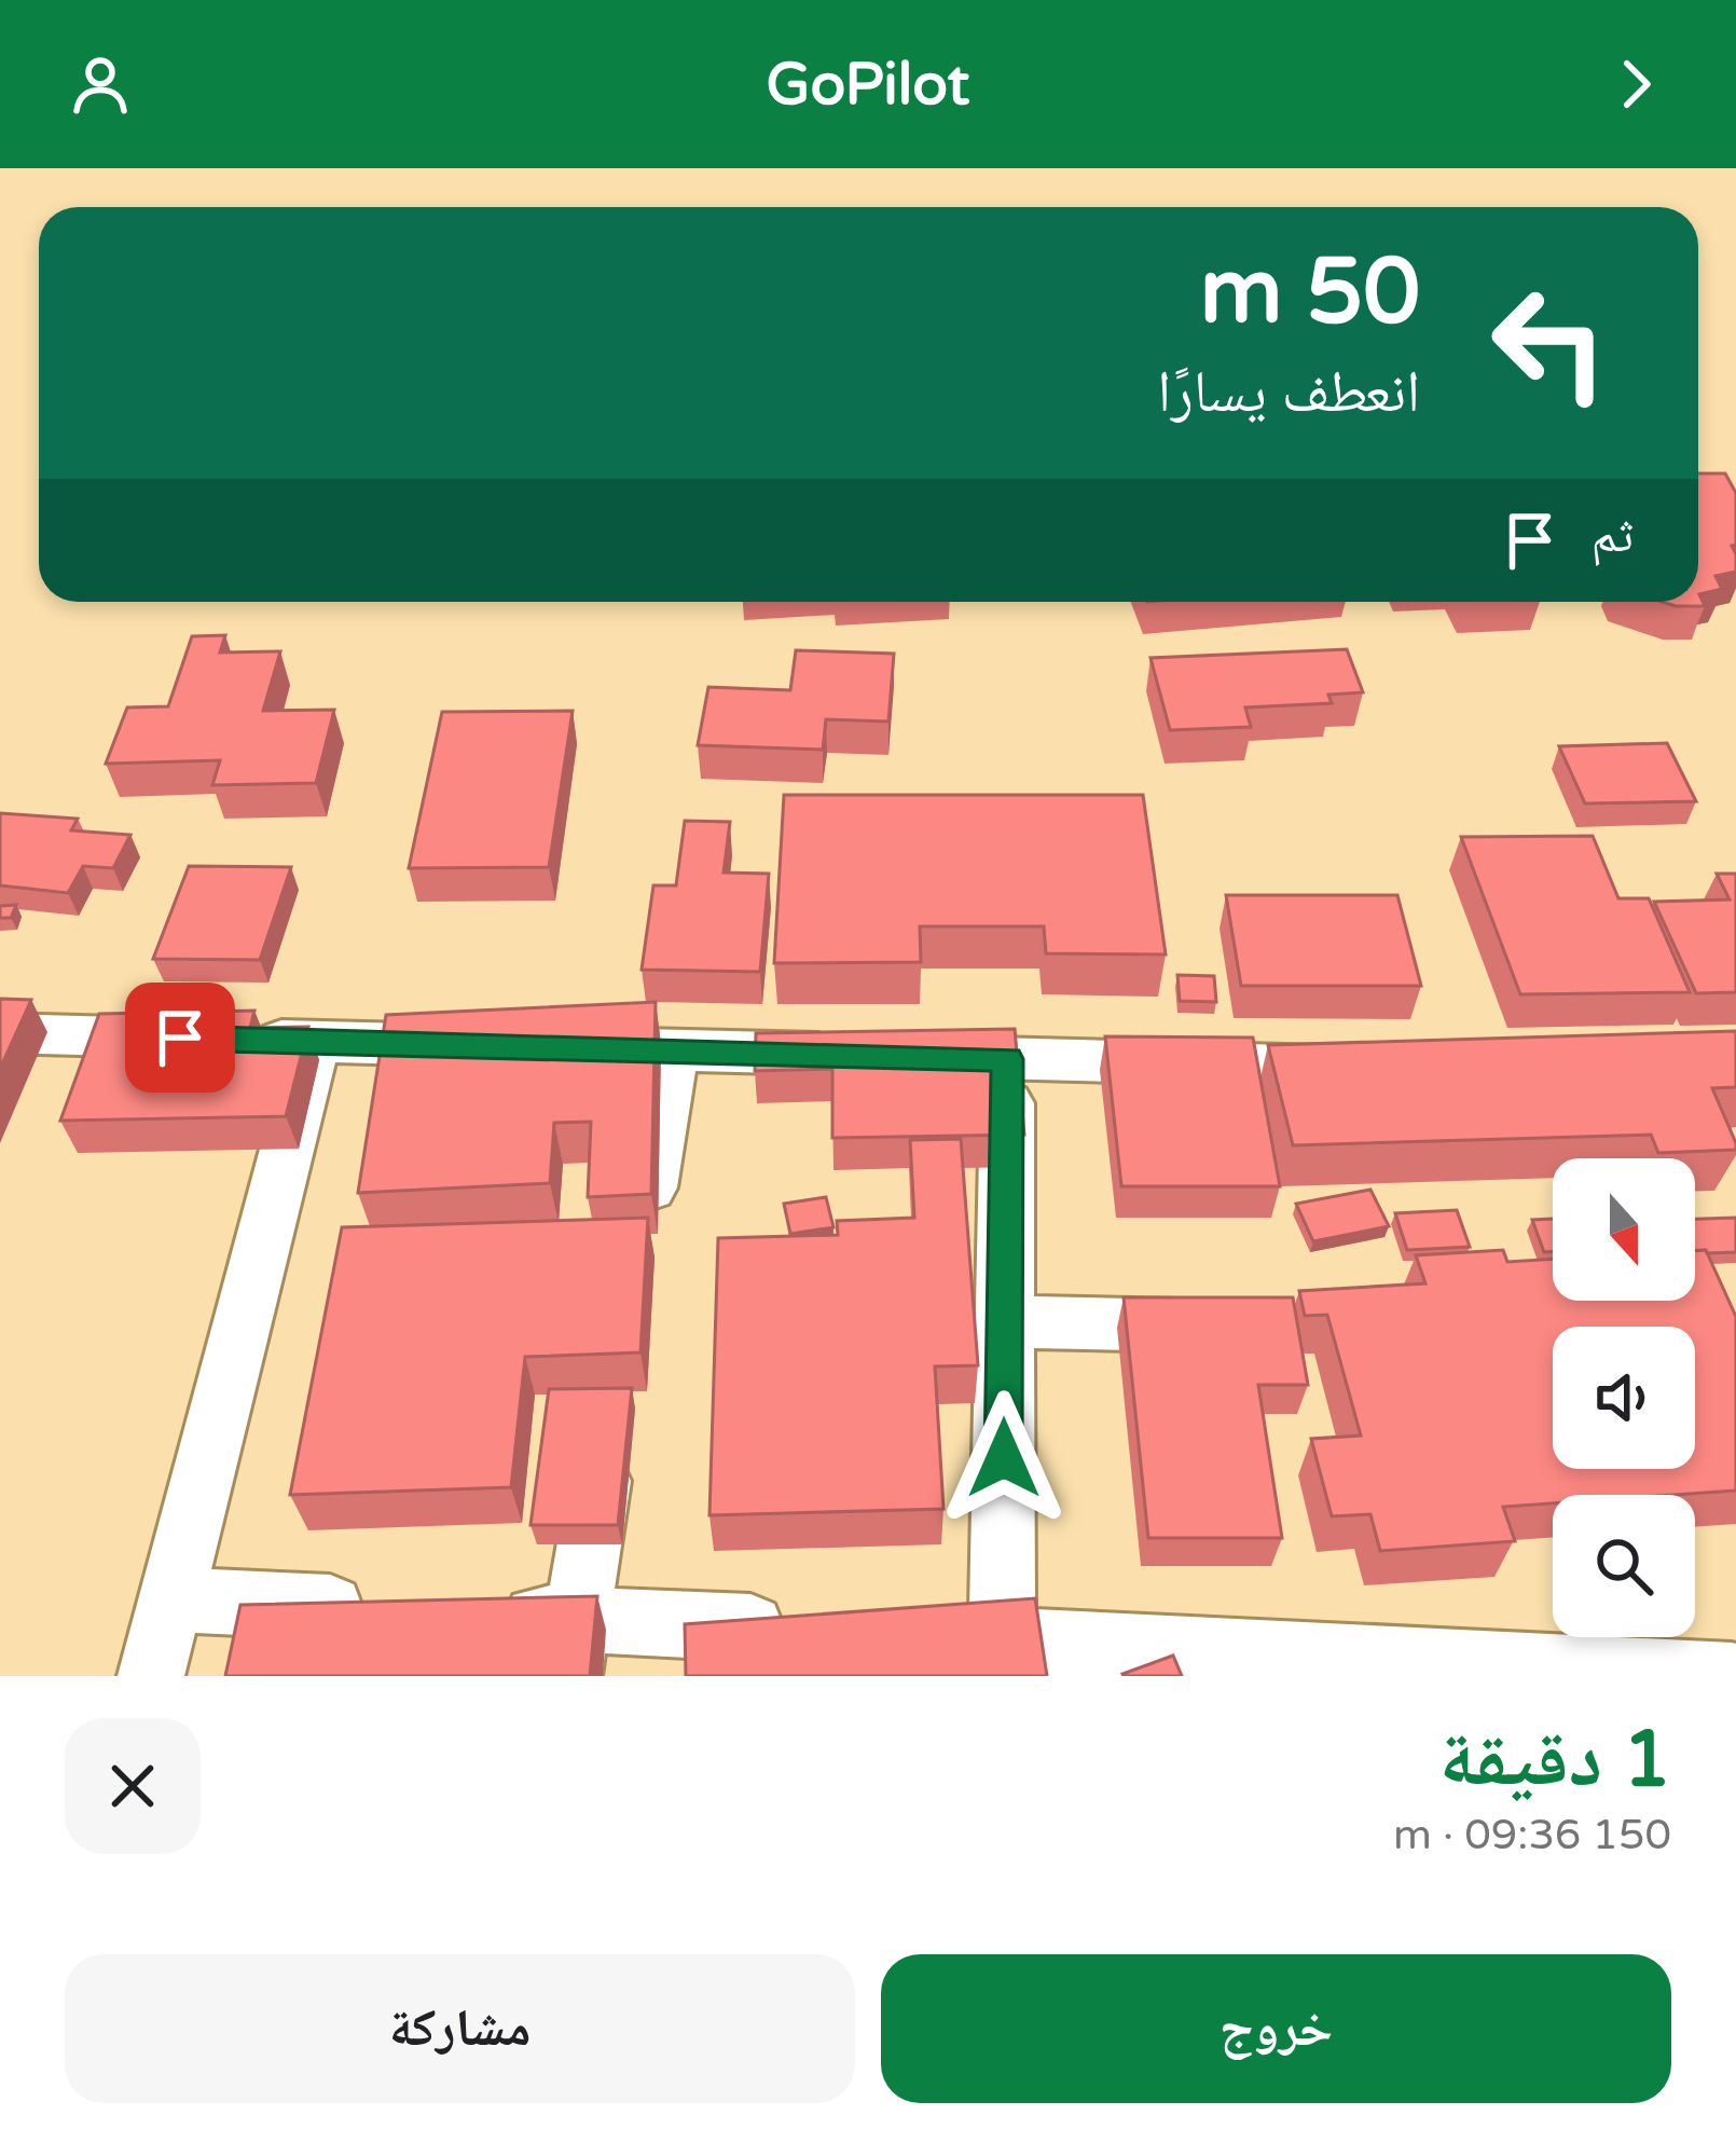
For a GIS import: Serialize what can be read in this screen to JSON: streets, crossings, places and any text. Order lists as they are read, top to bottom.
{
  "north": "bottom",
  "page": {
    "header": "GoPilot",
    "turn": ["50 m", "انعطف يسارًا"],
    "then": "ثم",
    "heading": ["1 دقيقة", "150 m · 09:36"],
    "buttons": ["خروج", "مشاركة"]
  }
}
